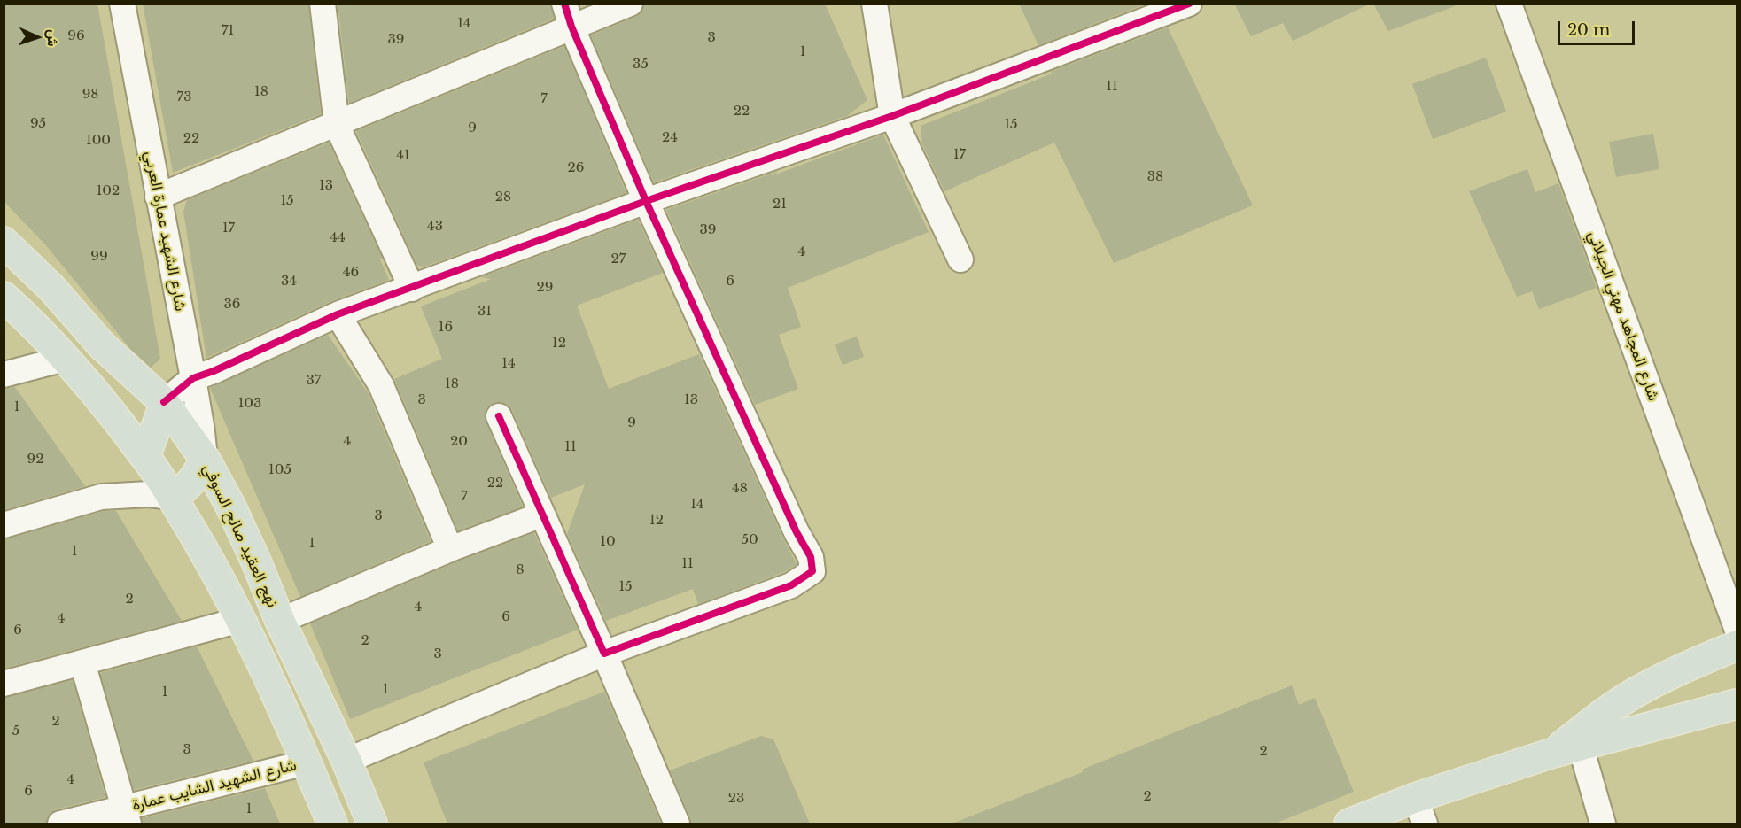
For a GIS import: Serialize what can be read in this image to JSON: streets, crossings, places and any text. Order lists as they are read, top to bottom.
{
  "streets": {
    "main road": ["نهج العقيد صالح السوفي"],
    "street": ["شارع الشهيد عمارة العربي", "شارع المجاهد مهني الجيلاني", "شارع الشهيد الشايب عمارة"]
  },
  "crossings": [
    ["شارع الشهيد عمارة العربي", "نهج العقيد صالح السوفي"]
  ],
  "house_numbers": [
    "14",
    "71",
    "96",
    "3",
    "39",
    "1",
    "35",
    "11",
    "18",
    "98",
    "73",
    "7",
    "22",
    "95",
    "15",
    "9",
    "24",
    "22",
    "100",
    "17",
    "41",
    "26",
    "38",
    "13",
    "102",
    "28",
    "15",
    "21",
    "43",
    "17",
    "39",
    "44",
    "4",
    "99",
    "27",
    "46",
    "34",
    "6",
    "29",
    "36",
    "31",
    "16",
    "12",
    "14",
    "37",
    "18",
    "3",
    "13",
    "103",
    "1",
    "9",
    "4",
    "20",
    "11",
    "92",
    "105",
    "22",
    "48",
    "7",
    "14",
    "3",
    "12",
    "50",
    "10",
    "1",
    "1",
    "11",
    "8",
    "15",
    "2",
    "4",
    "6",
    "4",
    "6",
    "2",
    "3",
    "1",
    "1",
    "2",
    "5",
    "3",
    "2",
    "4",
    "6",
    "2",
    "23",
    "1"
  ],
  "scale_bar": "20 m",
  "north": "right"
}
